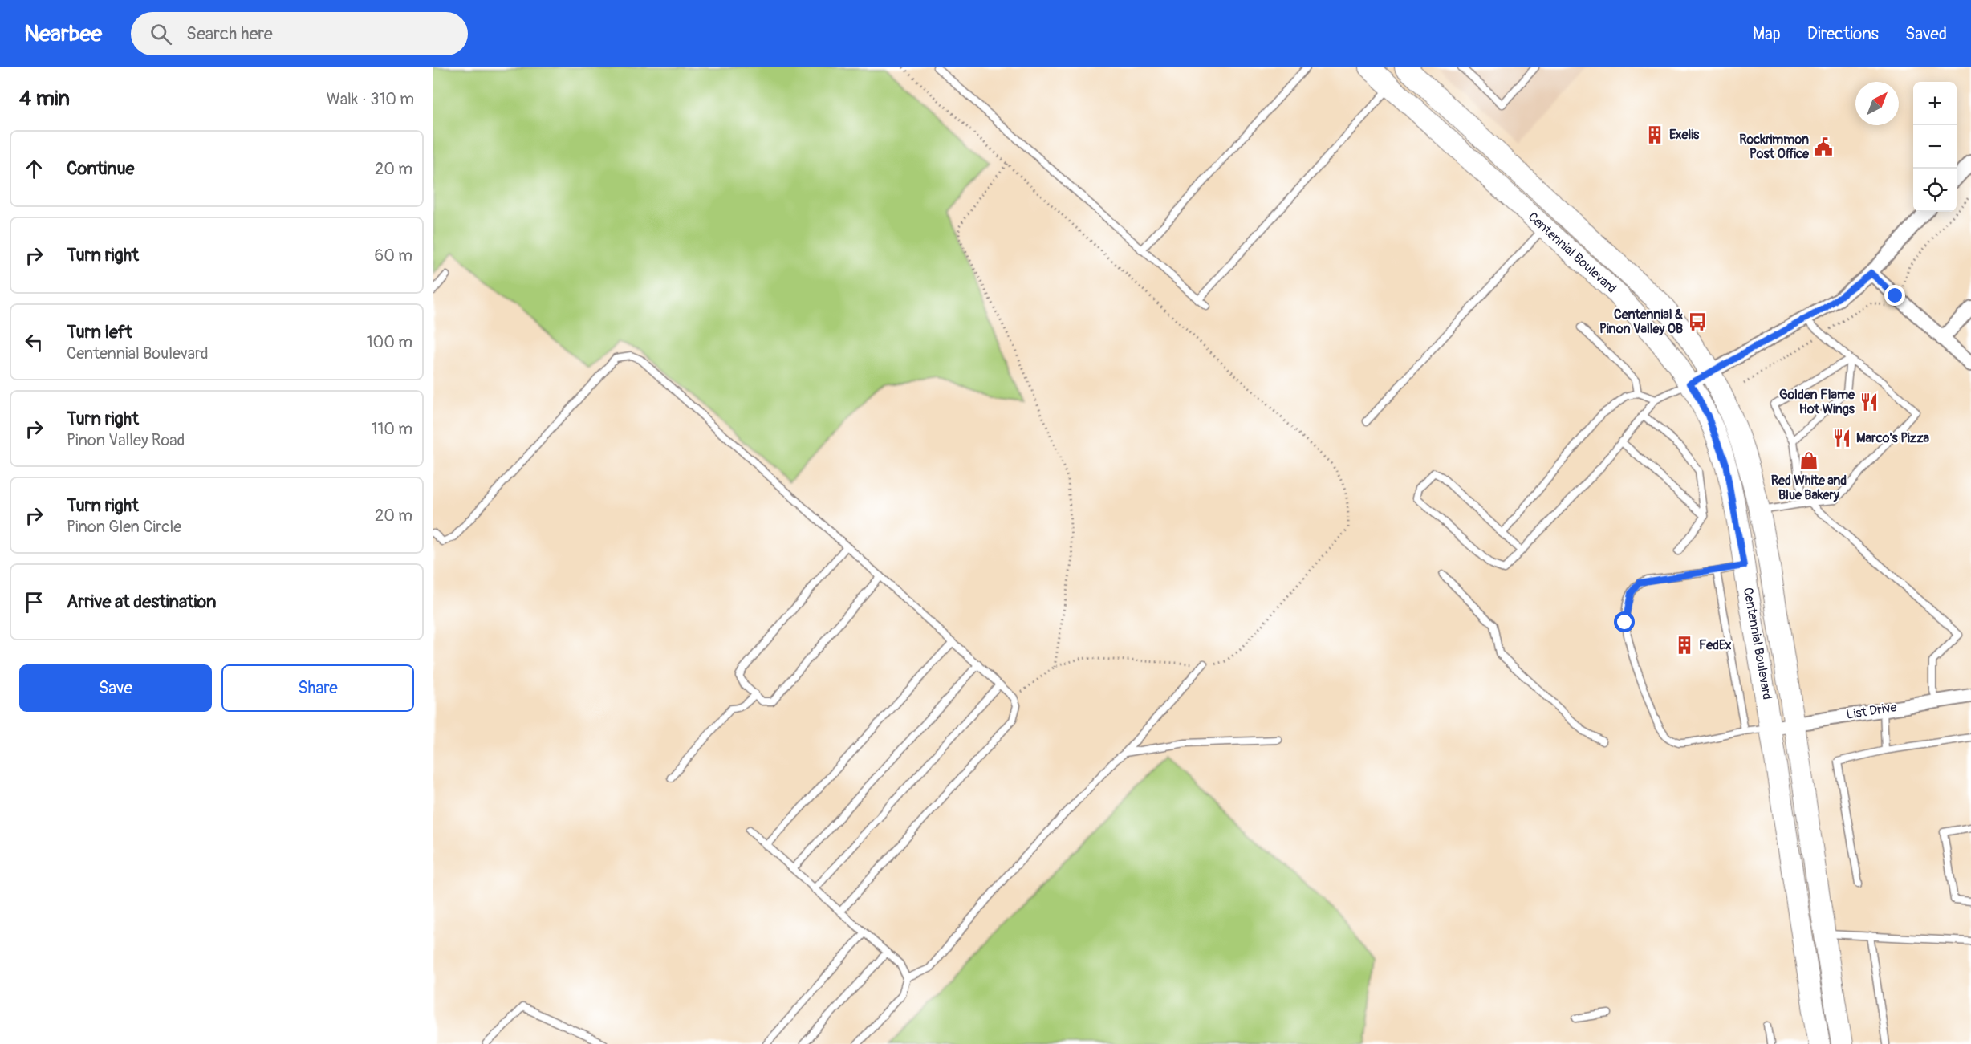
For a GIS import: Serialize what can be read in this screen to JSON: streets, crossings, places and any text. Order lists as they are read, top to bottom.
{
  "streets": {
    "main road": ["Centennial Boulevard"],
    "street": ["List Drive"]
  },
  "crossings": [
    ["Centennial Boulevard", "List Drive"]
  ],
  "places": {
    "building": ["Exelis", "FedEx"],
    "public building": ["Rockrimmon Post Office"],
    "bus stop": ["Centennial & Pinon Valley OB"],
    "restaurant": ["Golden Flame Hot Wings", "Marco's Pizza"],
    "shop": ["Red White and Blue Bakery"]
  },
  "north": "top right",
  "page": {
    "header": "Nearbee",
    "search": "Search here",
    "nav": ["Map", "Directions", "Saved"],
    "heading": ["4 min", "Walk · 310 m"],
    "map_buttons": ["+", "−"],
    "list": [
      ["Continue", "20 m"],
      ["Turn right", "60 m"],
      ["Turn left", "Centennial Boulevard", "100 m"],
      ["Turn right", "Pinon Valley Road", "110 m"],
      ["Turn right", "Pinon Glen Circle", "20 m"],
      "Arrive at destination"
    ],
    "buttons": ["Save", "Share"]
  }
}
